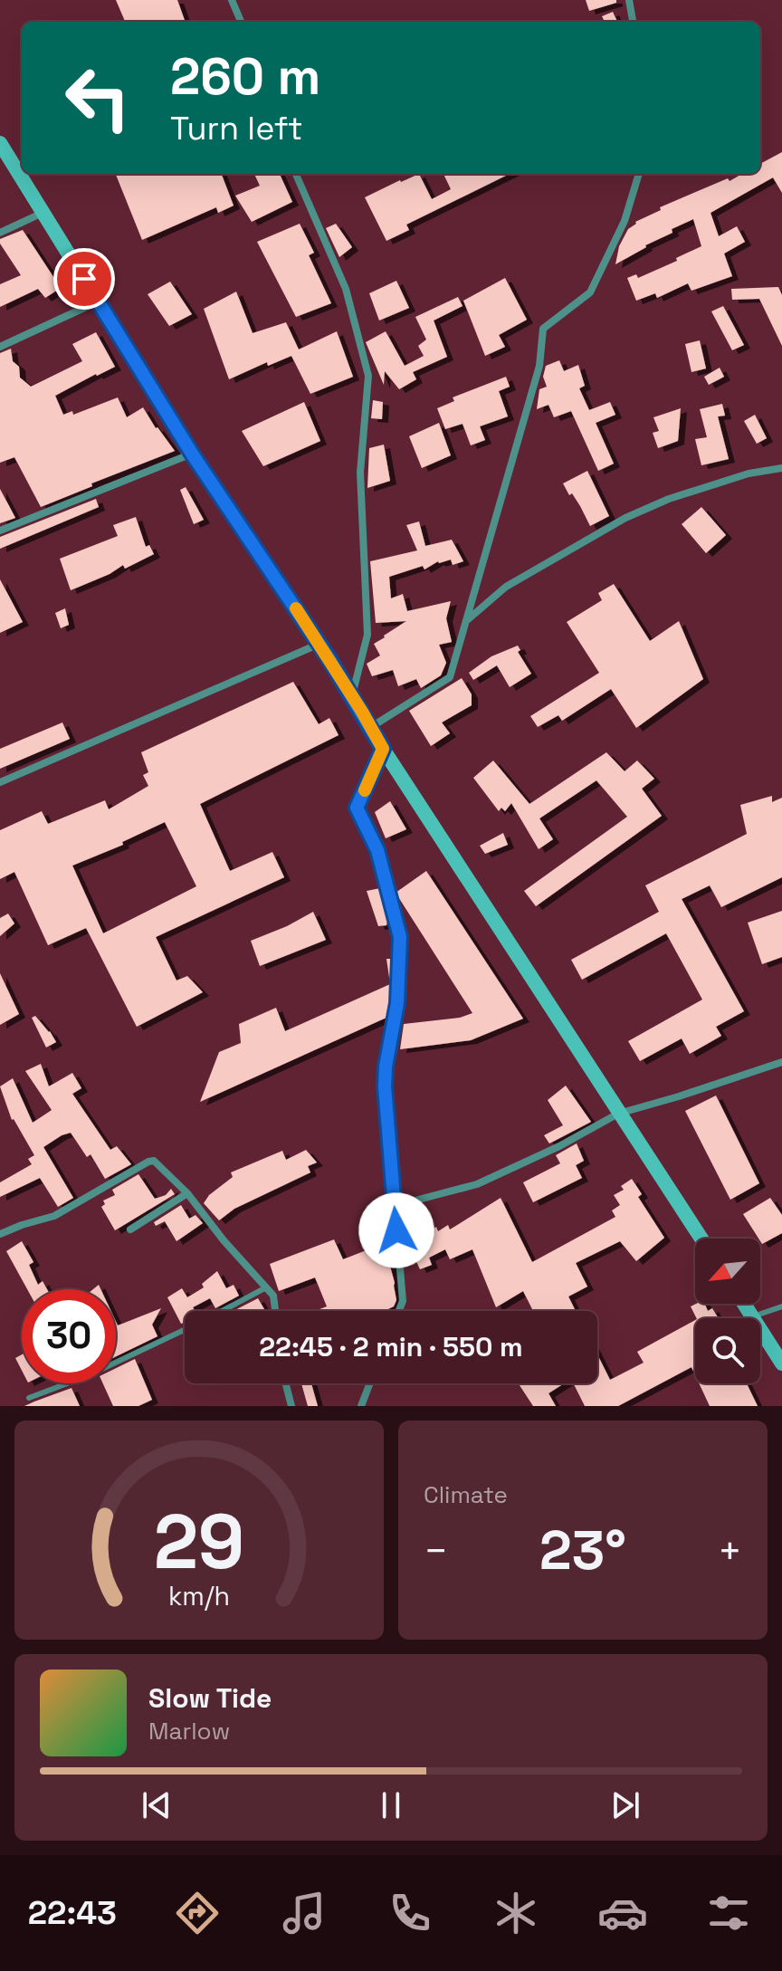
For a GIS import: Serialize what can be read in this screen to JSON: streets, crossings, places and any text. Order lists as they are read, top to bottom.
{
  "north": "bottom left",
  "page": {
    "turn": ["260 m", "Turn left"],
    "limit": "30",
    "trip": "22:45 · 2 min · 550 m",
    "tile": "Climate",
    "heat": ["−", "23°", "+"],
    "song": ["Slow Tide", "Marlow"],
    "tabs": "22:43",
    "gauge": ["29", "km/h"]
  }
}
